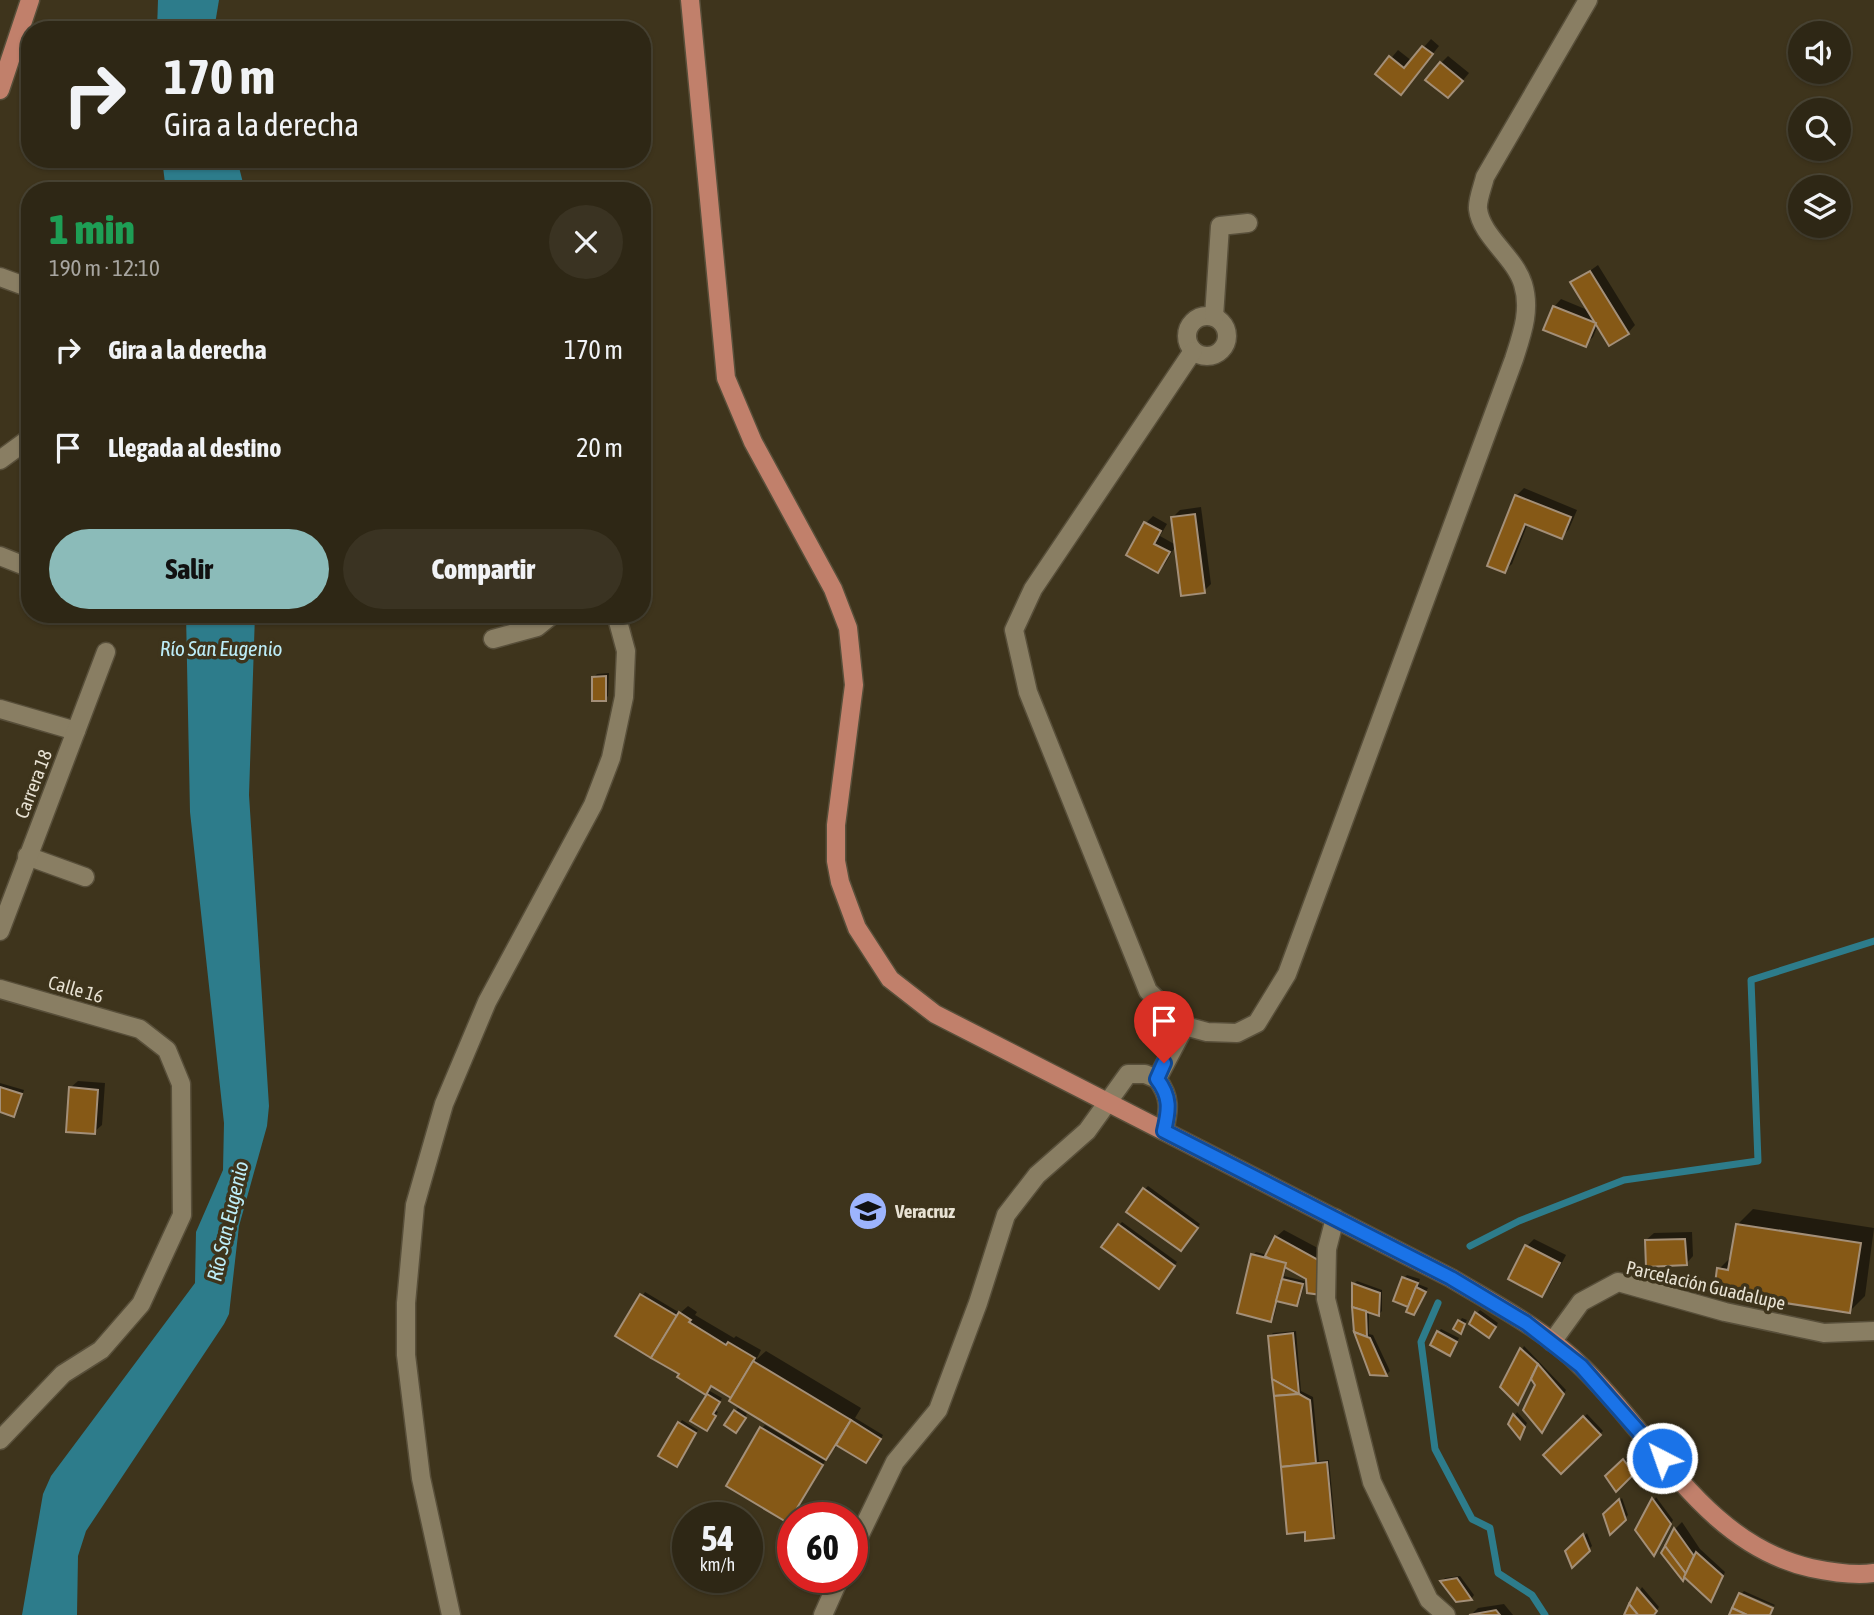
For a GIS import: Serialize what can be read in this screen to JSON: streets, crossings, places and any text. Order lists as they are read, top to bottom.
{
  "streets": {
    "street": ["Carrera 18", "Calle 16", "Parcelación Guadalupe"]
  },
  "water": ["Río San Eugenio"],
  "places": {
    "school or university": ["Veracruz"]
  },
  "page": {
    "turn": ["170 m", "Gira a la derecha"],
    "heading": ["1 min", "190 m · 12:10"],
    "list": [
      {
        "name": "Gira a la derecha",
        "value": "170 m"
      },
      {
        "name": "Llegada al destino",
        "value": "20 m"
      }
    ],
    "buttons": ["Salir", "Compartir"],
    "speed": "54 km/h",
    "limit": "60"
  }
}
